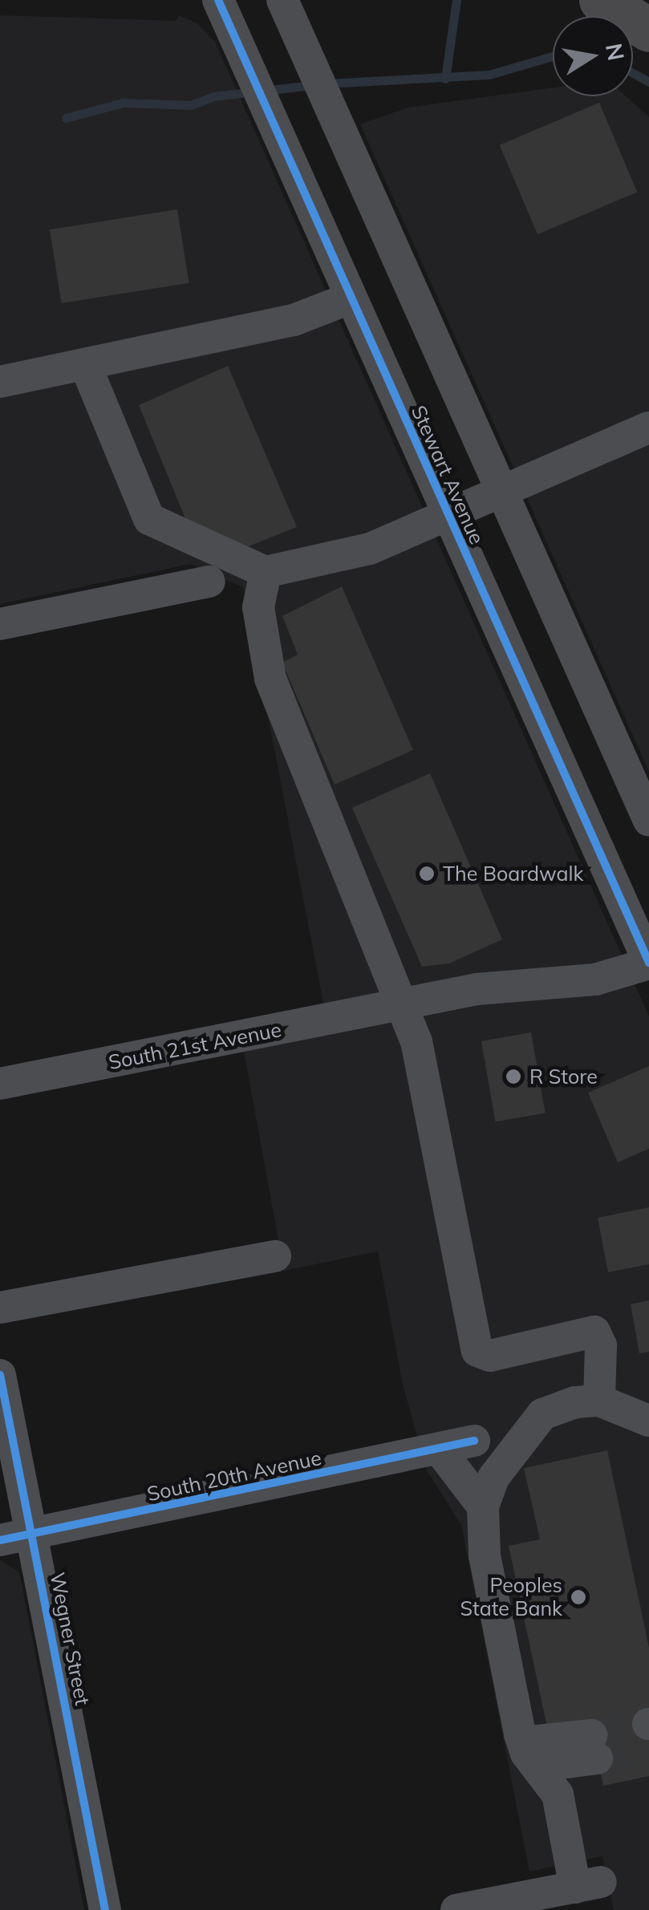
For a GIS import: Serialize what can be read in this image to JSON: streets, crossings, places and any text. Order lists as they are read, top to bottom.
{
  "streets": {
    "street": [
      "Stewart Avenue",
      "South 21st Avenue",
      "South 20th Avenue",
      "Wegner Street"
    ]
  },
  "crossings": [
    ["Stewart Avenue", "South 21st Avenue"],
    ["South 20th Avenue", "Wegner Street"]
  ],
  "places": ["The Boardwalk", "R Store", "Peoples State Bank"],
  "north": "right"
}
